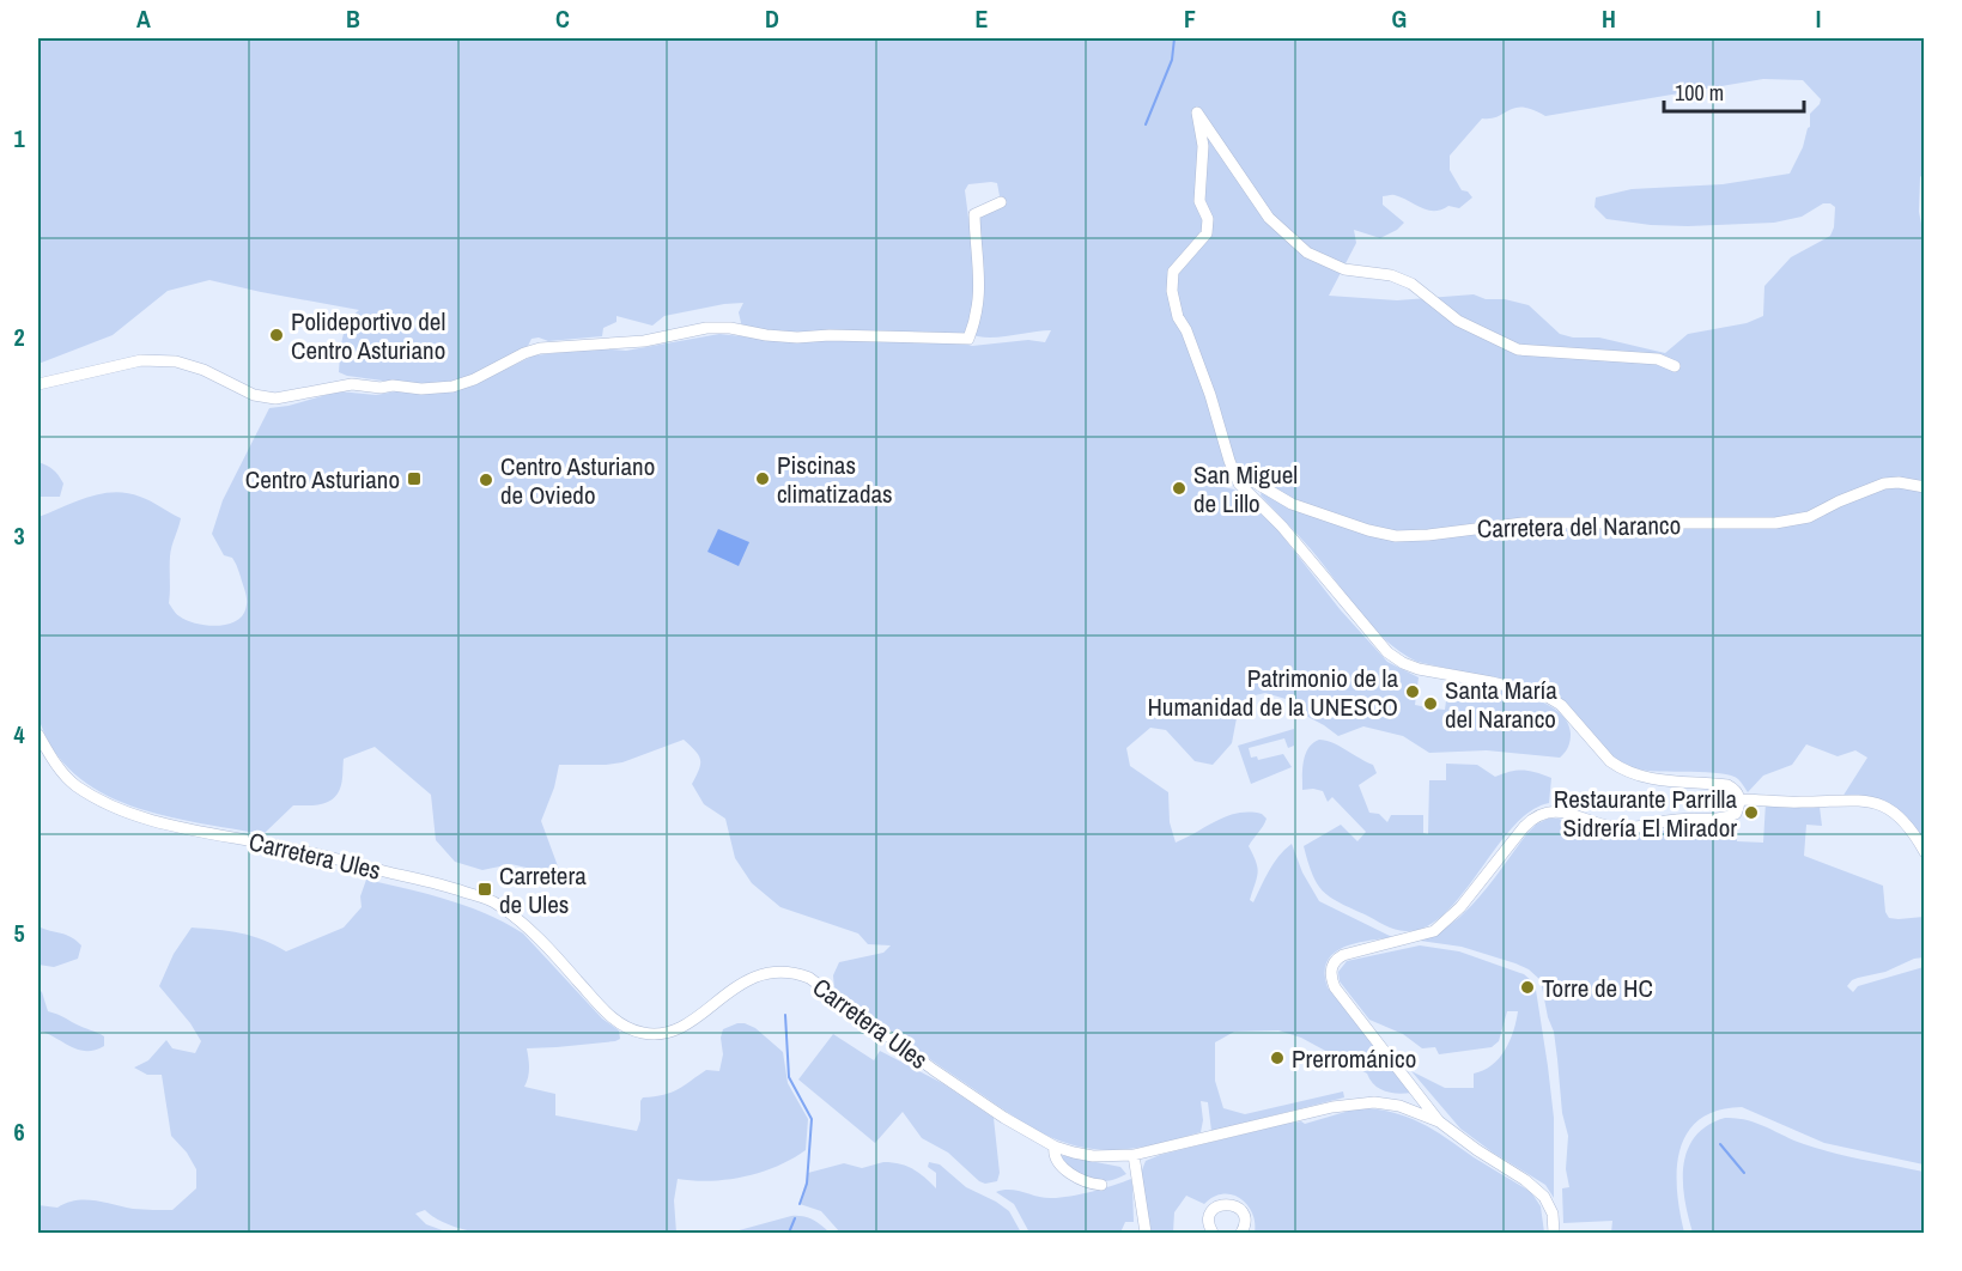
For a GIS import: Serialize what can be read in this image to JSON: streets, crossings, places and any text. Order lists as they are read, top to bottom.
{
  "streets": {
    "street": ["Carretera del Naranco", "Carretera Ules"]
  },
  "places": {
    "other": [
      "Polideportivo del Centro Asturiano",
      "Piscinas climatizadas",
      "Centro Asturiano de Oviedo",
      "San Miguel de Lillo",
      "Patrimonio de la Humanidad de la UNESCO",
      "Santa María del Naranco",
      "Restaurante Parrilla Sidrería El Mirador",
      "Torre de HC",
      "Prerrománico"
    ],
    "transit": ["Centro Asturiano", "Carretera de Ules"]
  },
  "scale_bar": "100 m",
  "grid": {
    "columns": [
      "A",
      "B",
      "C",
      "D",
      "E",
      "F",
      "G",
      "H",
      "I"
    ],
    "rows": [
      "1",
      "2",
      "3",
      "4",
      "5",
      "6"
    ]
  }
}
